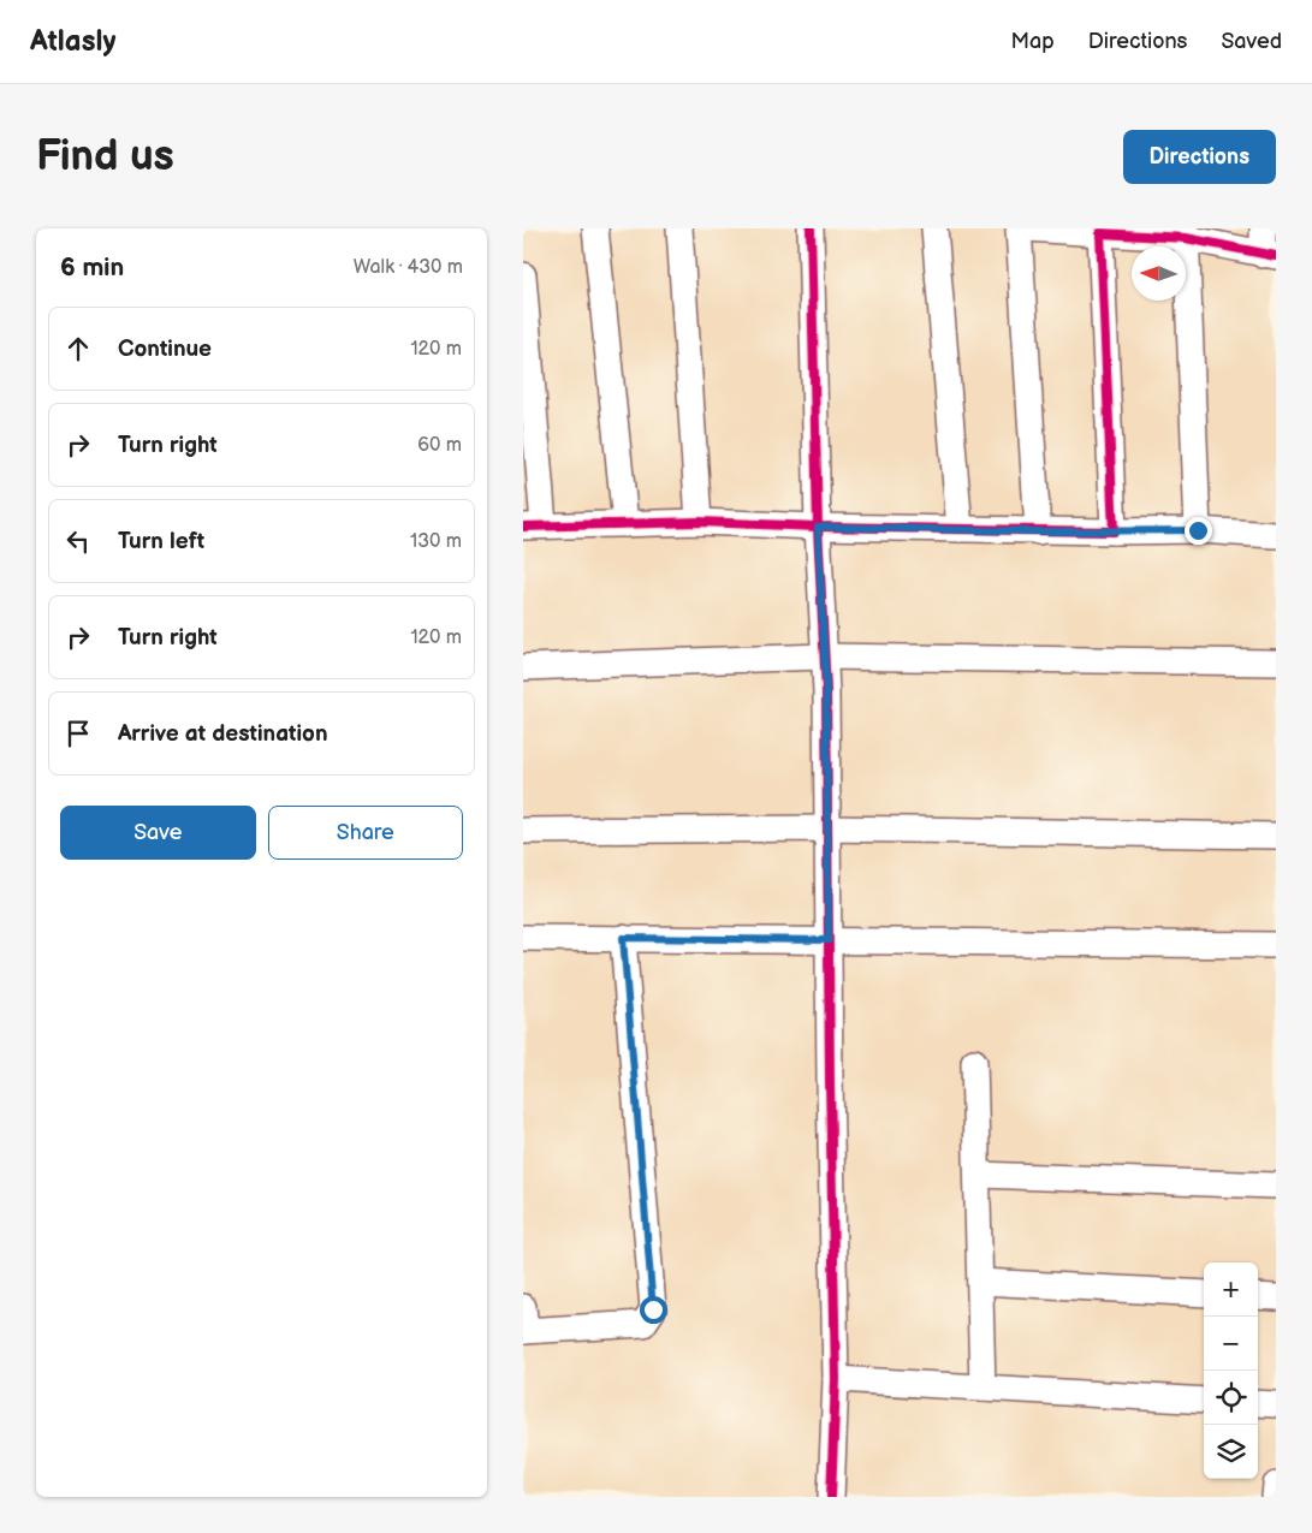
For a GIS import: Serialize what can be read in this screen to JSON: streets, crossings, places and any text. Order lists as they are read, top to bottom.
{
  "north": "left",
  "page": {
    "header": "Atlasly",
    "nav": ["Map", "Directions", "Saved"],
    "buttons": [
      "Directions",
      ["Save", "Share"]
    ],
    "title": "Find us",
    "heading": ["6 min", "Walk · 430 m"],
    "list": [
      ["Continue", "120 m"],
      ["Turn right", "60 m"],
      ["Turn left", "130 m"],
      ["Turn right", "120 m"],
      "Arrive at destination"
    ],
    "map_buttons": ["+", "−"]
  }
}
